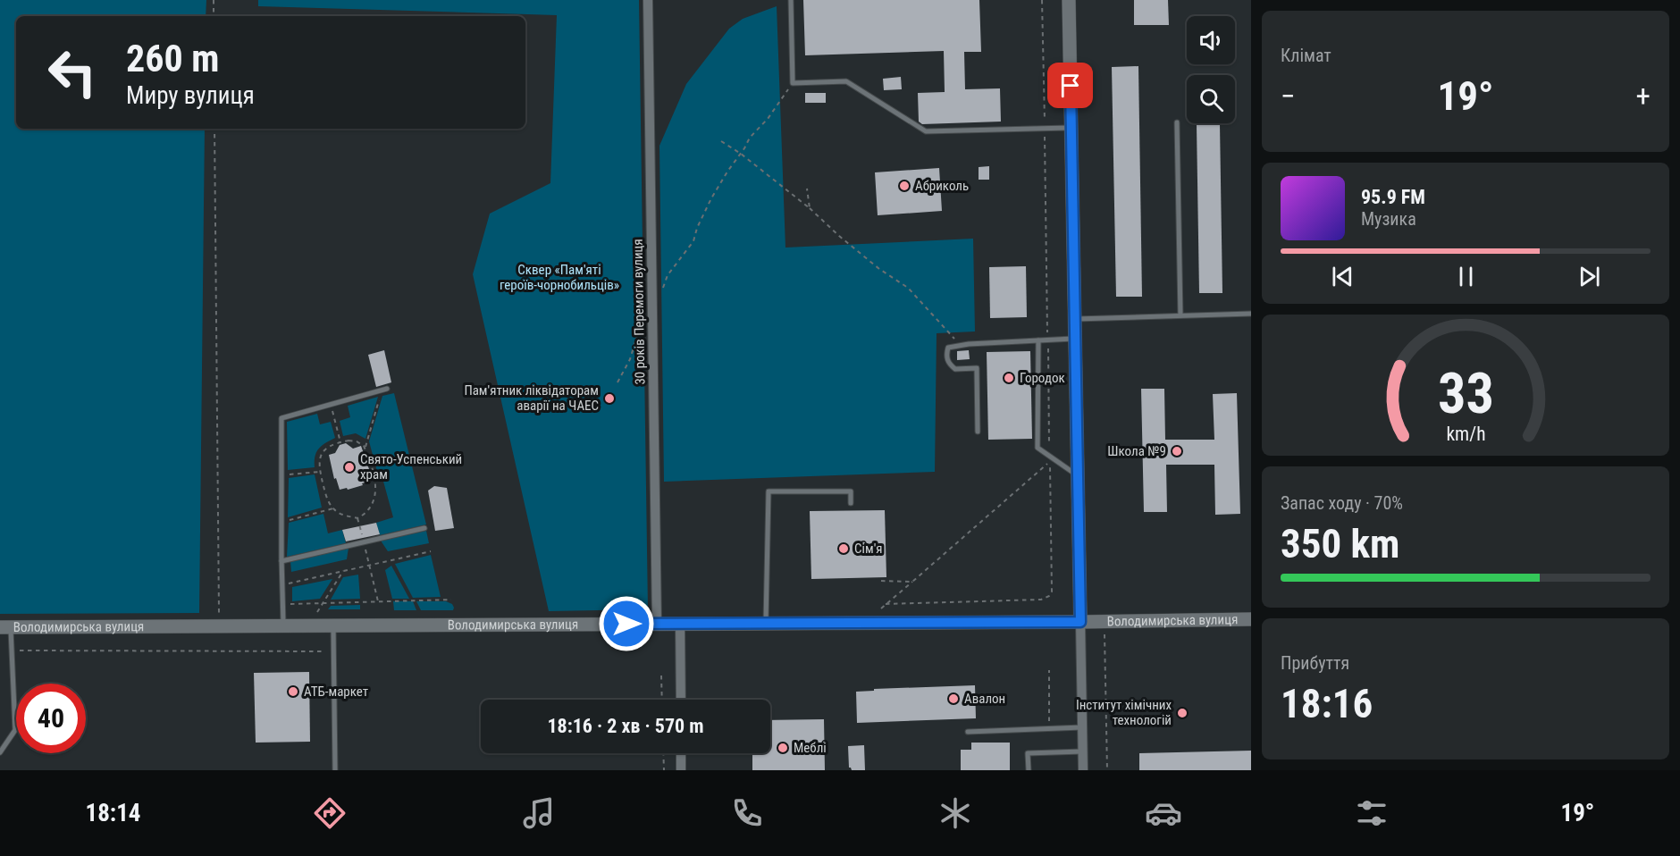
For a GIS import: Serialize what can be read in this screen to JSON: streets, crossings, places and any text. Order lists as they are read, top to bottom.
{
  "streets": {
    "street": ["30 років Перемоги вулиця", "Володимирська вулиця"]
  },
  "crossings": [
    ["30 років Перемоги вулиця", "Володимирська вулиця"]
  ],
  "parks": ["Сквер «Пам'яті героїв-чорнобильців»"],
  "places": [
    "Абриколь",
    "Городок",
    "Пам'ятник ліквідаторам аварії на ЧАЕС",
    "Школа №9",
    "Свято-Успенський храм",
    "Сім'я",
    "АТБ-маркет",
    "Авалон",
    "Інститут хімічних технологій",
    "Меблі"
  ],
  "page": {
    "tile": [
      "Клімат",
      ["Запас ходу · 70%", "350 km"],
      ["Прибуття", "18:16"]
    ],
    "turn": ["260 m", "Миру вулиця"],
    "heat": ["−", "19°", "+"],
    "song": ["95.9 FM", "Музика"],
    "limit": "40",
    "trip": "18:16 · 2 хв · 570 m",
    "tabs": ["18:14", "19°"],
    "gauge": ["33", "km/h"]
  }
}
